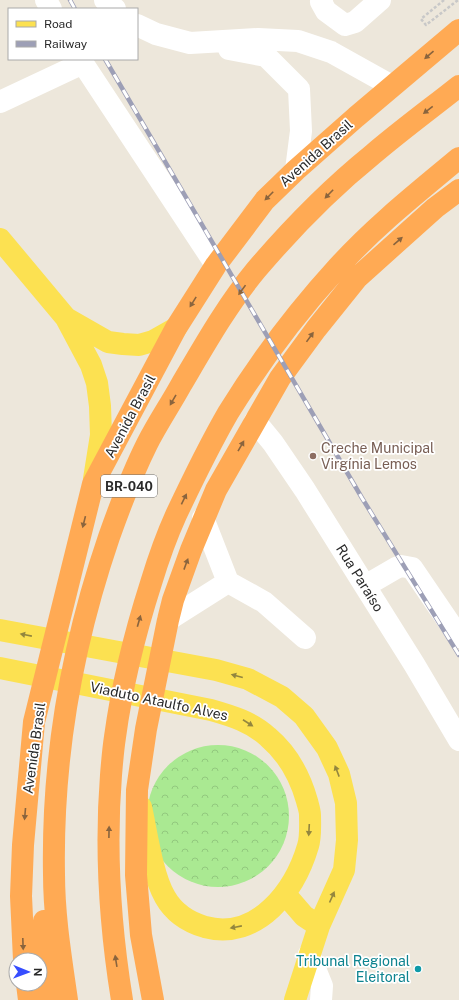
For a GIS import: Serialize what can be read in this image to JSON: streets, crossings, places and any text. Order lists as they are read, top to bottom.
{
  "streets": {
    "highway": ["Avenida Brasil", "BR-040"],
    "main road": ["Viaduto Ataulfo Alves"],
    "street": ["Rua Paraíso"]
  },
  "places": ["Creche Municipal Virgínia Lemos", "Tribunal Regional Eleitoral"],
  "legend": ["Road", "Railway"],
  "north": "right"
}
